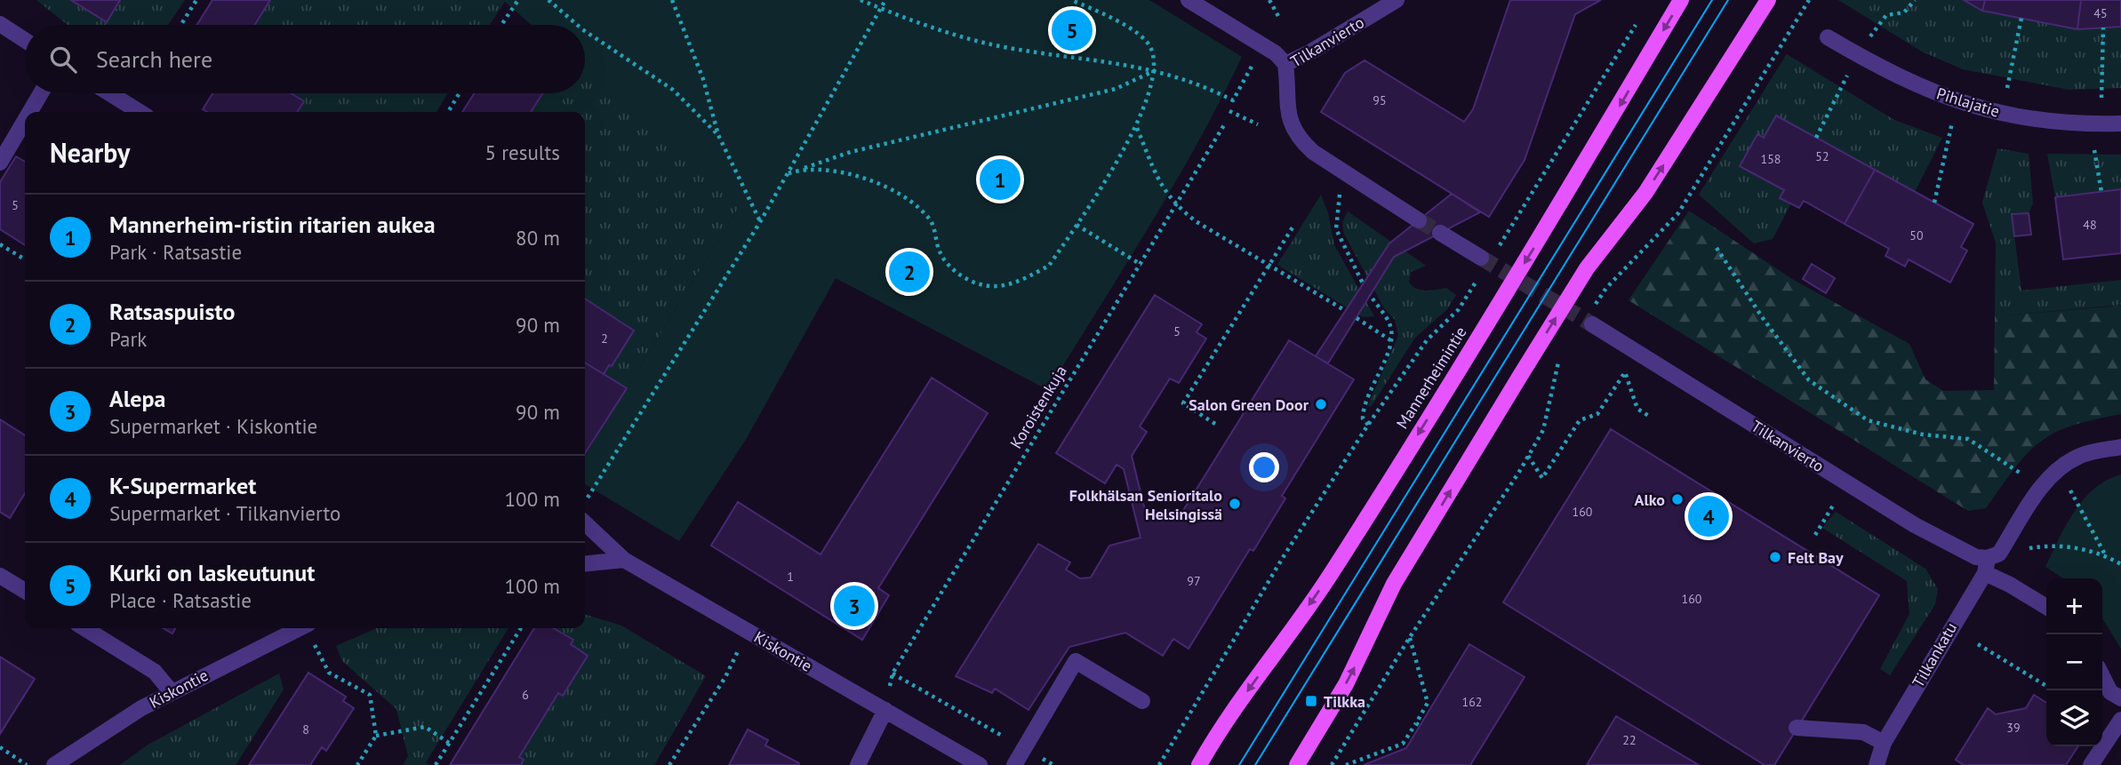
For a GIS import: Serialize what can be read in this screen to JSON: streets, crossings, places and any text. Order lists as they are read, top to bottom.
{
  "streets": {
    "main road": ["Mannerheimintie"],
    "street": [
      "Tilkanvierto",
      "Pihlajatie",
      "Kiskontie",
      "Tilkankatu"
    ],
    "path": ["Koroistenkuja"]
  },
  "crossings": [
    ["Tilkanvierto", "Tilkankatu"],
    ["Koroistenkuja", "Kiskontie"]
  ],
  "places": {
    "other": [
      "Salon Green Door",
      "Alko",
      "Folkhälsan Senioritalo Helsingissä",
      "Felt Bay"
    ],
    "transit": ["Tilkka"]
  },
  "house_numbers": [
    "45",
    "95",
    "52",
    "158",
    "5",
    "48",
    "50",
    "5",
    "2",
    "160",
    "1",
    "97",
    "160",
    "6",
    "162",
    "39",
    "8",
    "22"
  ],
  "page": {
    "pins": [
      "5",
      "1",
      "2",
      "4",
      "3"
    ],
    "search": "Search here",
    "heading": ["Nearby", "5 results"],
    "list": [
      {
        "mark": "1",
        "name": "Mannerheim-ristin ritarien aukea",
        "note": "Park · Ratsastie",
        "value": "80 m"
      },
      {
        "mark": "2",
        "name": "Ratsaspuisto",
        "note": "Park",
        "value": "90 m"
      },
      {
        "mark": "3",
        "name": "Alepa",
        "note": "Supermarket · Kiskontie",
        "value": "90 m"
      },
      {
        "mark": "4",
        "name": "K-Supermarket",
        "note": "Supermarket · Tilkanvierto",
        "value": "100 m"
      },
      {
        "mark": "5",
        "name": "Kurki on laskeutunut",
        "note": "Place · Ratsastie",
        "value": "100 m"
      }
    ],
    "map_buttons": ["+", "−"]
  }
}
